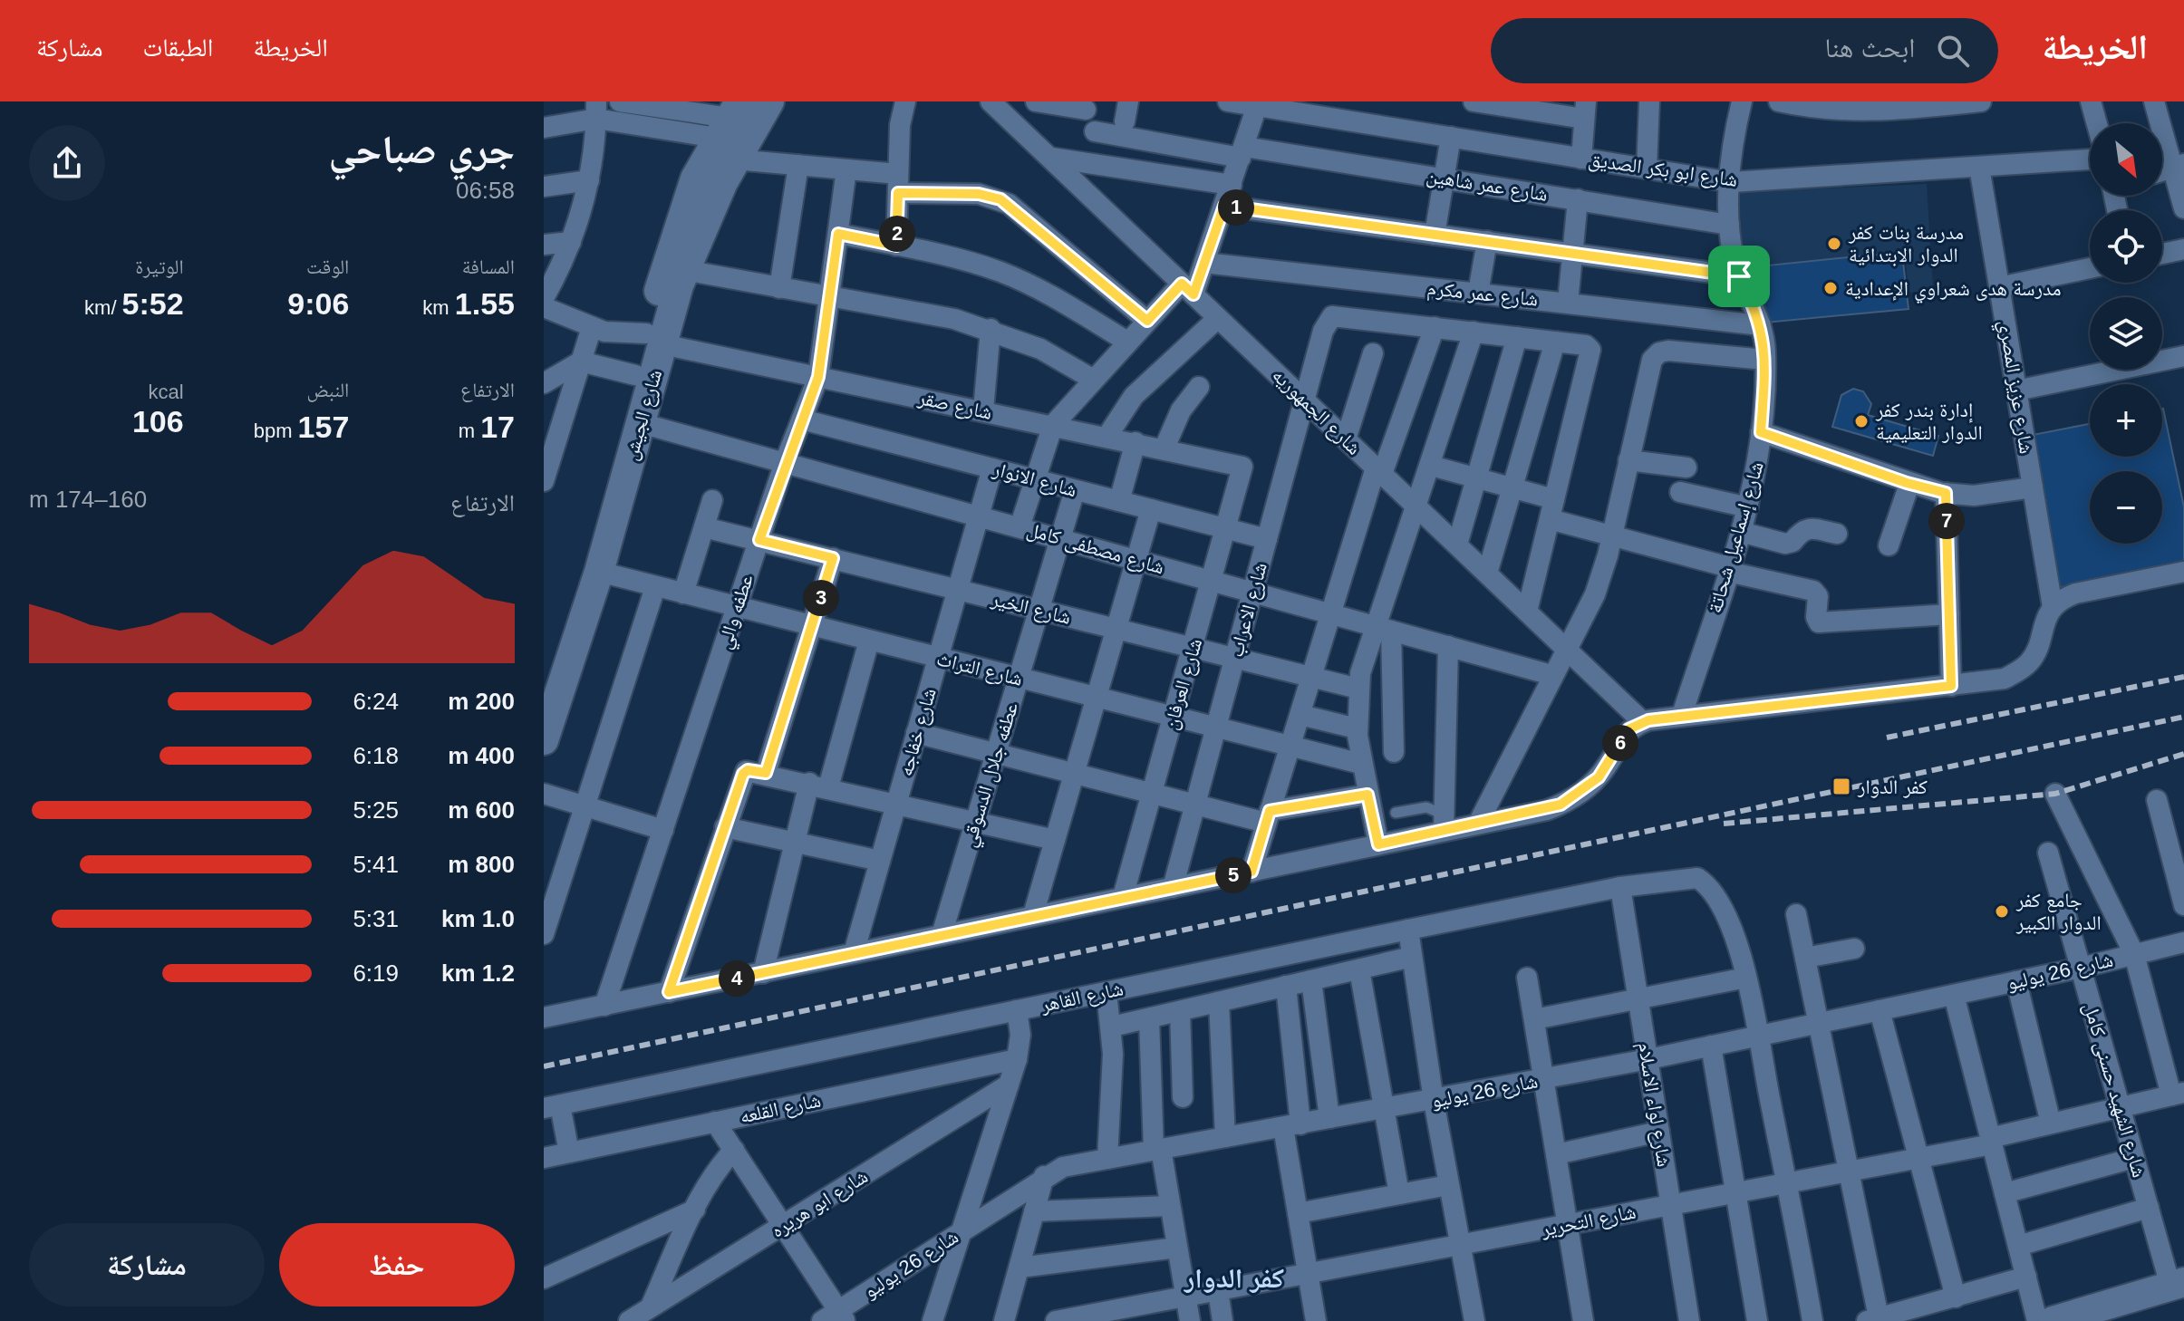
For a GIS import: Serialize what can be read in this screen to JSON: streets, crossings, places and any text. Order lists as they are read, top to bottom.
{
  "streets": {
    "main road": ["شارع الجيش"],
    "street": [
      "شارع ابو بكر الصديق",
      "شارع عمر شاهين",
      "شارع عمر مكرم",
      "شارع عزيز المصري",
      "شارع صقر",
      "شارع الجمهوريه",
      "شارع الانوار",
      "شارع إسماعيل شحاتة",
      "شارع مصطفى كامل",
      "شارع الخير",
      "شارع الاعراب",
      "عطفه والي",
      "شارع التراث",
      "شارع العرفان",
      "شارع خفاجه",
      "عطفه جلال الدسوقي",
      "شارع 26 يوليو",
      "شارع القاهر",
      "شارع الشهيد حسنى كامل",
      "شارع لواء الاسلام",
      "شارع القلعه",
      "شارع ابو هريره",
      "شارع التحرير"
    ]
  },
  "crossings": [
    ["شارع ابو بكر الصديق", "شارع عزيز المصري"],
    ["شارع ابو بكر الصديق", "شارع إسماعيل شحاتة"],
    ["شارع عمر شاهين", "شارع إسماعيل شحاتة"],
    ["شارع عمر مكرم", "شارع إسماعيل شحاتة"],
    ["شارع صقر", "شارع الجيش"],
    ["شارع صقر", "عطفه والي"],
    ["شارع صقر", "شارع العرفان"],
    ["شارع الجمهوريه", "شارع الاعراب"],
    ["شارع الجيش", "شارع مصطفى كامل"],
    ["شارع الجيش", "شارع التراث"],
    ["شارع الانوار", "شارع الاعراب"],
    ["شارع الانوار", "عطفه والي"],
    ["شارع الانوار", "شارع العرفان"],
    ["شارع الانوار", "شارع خفاجه"],
    ["شارع الانوار", "عطفه جلال الدسوقي"],
    ["شارع مصطفى كامل", "شارع الاعراب"],
    ["شارع مصطفى كامل", "عطفه والي"],
    ["شارع مصطفى كامل", "شارع العرفان"],
    ["شارع مصطفى كامل", "شارع خفاجه"],
    ["شارع مصطفى كامل", "عطفه جلال الدسوقي"],
    ["شارع الخير", "شارع الاعراب"],
    ["شارع الخير", "عطفه والي"],
    ["شارع الخير", "شارع العرفان"],
    ["شارع الخير", "شارع خفاجه"],
    ["شارع الخير", "عطفه جلال الدسوقي"],
    ["شارع الاعراب", "شارع التراث"],
    ["عطفه والي", "شارع التراث"],
    ["شارع التراث", "شارع العرفان"],
    ["شارع التراث", "شارع خفاجه"],
    ["شارع التراث", "عطفه جلال الدسوقي"],
    ["شارع 26 يوليو", "شارع القاهر"],
    ["شارع 26 يوليو", "شارع الشهيد حسنى كامل"],
    ["شارع 26 يوليو", "شارع لواء الاسلام"],
    ["شارع القاهر", "شارع لواء الاسلام"],
    ["شارع القاهر", "شارع التحرير"],
    ["شارع الشهيد حسنى كامل", "شارع التحرير"],
    ["شارع لواء الاسلام", "شارع التحرير"]
  ],
  "districts": ["كفر الدوار"],
  "places": {
    "other": [
      "مدرسة بنات كفر الدوار الابتدائية",
      "مدرسة هدى شعراوي الإعدادية",
      "إدارة بندر كفر الدوار التعليمية",
      "جامع كفر الدوار الكبير"
    ],
    "transit": ["كفر الدوار"]
  },
  "north": "bottom right",
  "page": {
    "header": "الخريطة",
    "search": "ابحث هنا",
    "nav": ["الخريطة", "الطبقات", "مشاركة"],
    "heading": ["جري صباحي", "06:58"],
    "map_buttons": ["+", "−"],
    "pins": [
      "1",
      "2",
      "7",
      "3",
      "6",
      "5",
      "4"
    ],
    "stats": [
      ["المسافة", "1.55 km"],
      ["الوقت", "9:06"],
      ["الوتيرة", "5:52 /km"],
      ["الارتفاع", "17 m"],
      ["النبض", "157 bpm"],
      ["kcal", "106"]
    ],
    "chart": ["الارتفاع", "160–174 m"],
    "list": [
      {
        "name": "200 m",
        "note": "6:24"
      },
      {
        "name": "400 m",
        "note": "6:18"
      },
      {
        "name": "600 m",
        "note": "5:25"
      },
      {
        "name": "800 m",
        "note": "5:41"
      },
      {
        "name": "1.0 km",
        "note": "5:31"
      },
      {
        "name": "1.2 km",
        "note": "6:19"
      }
    ],
    "buttons": ["حفظ", "مشاركة"]
  }
}
